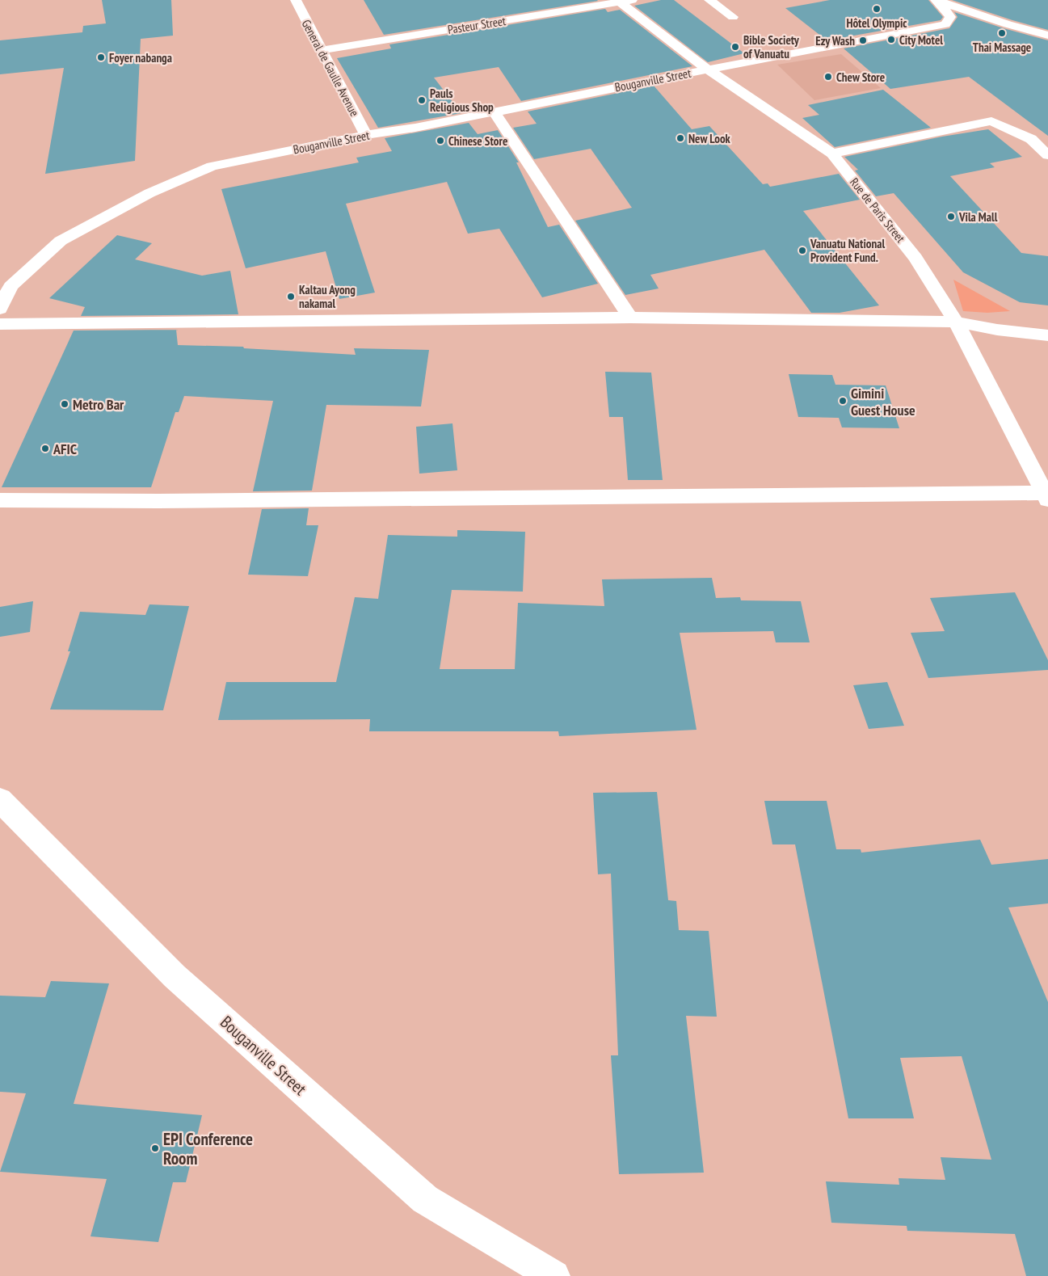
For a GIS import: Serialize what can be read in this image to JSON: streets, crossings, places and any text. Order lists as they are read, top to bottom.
{
  "streets": {
    "street": [
      "Pasteur Street",
      "General de Gaulle Avenue",
      "Bouganville Street",
      "Rue de Paris Street"
    ]
  },
  "crossings": [
    ["Pasteur Street", "General de Gaulle Avenue"],
    ["Pasteur Street", "Rue de Paris Street"],
    ["General de Gaulle Avenue", "Bouganville Street"],
    ["Bouganville Street", "Rue de Paris Street"]
  ],
  "places": [
    "Hôtel Olympic",
    "Thai Massage",
    "City Motel",
    "Ezy Wash",
    "Bible Society of Vanuatu",
    "Foyer nabanga",
    "Chew Store",
    "Pauls Religious Shop",
    "New Look",
    "Chinese Store",
    "Vila Mall",
    "Vanuatu National Provident Fund.",
    "Kaltau Ayong nakamal",
    "Gimini Guest House",
    "Metro Bar",
    "AFIC",
    "EPI Conference Room"
  ]
}
